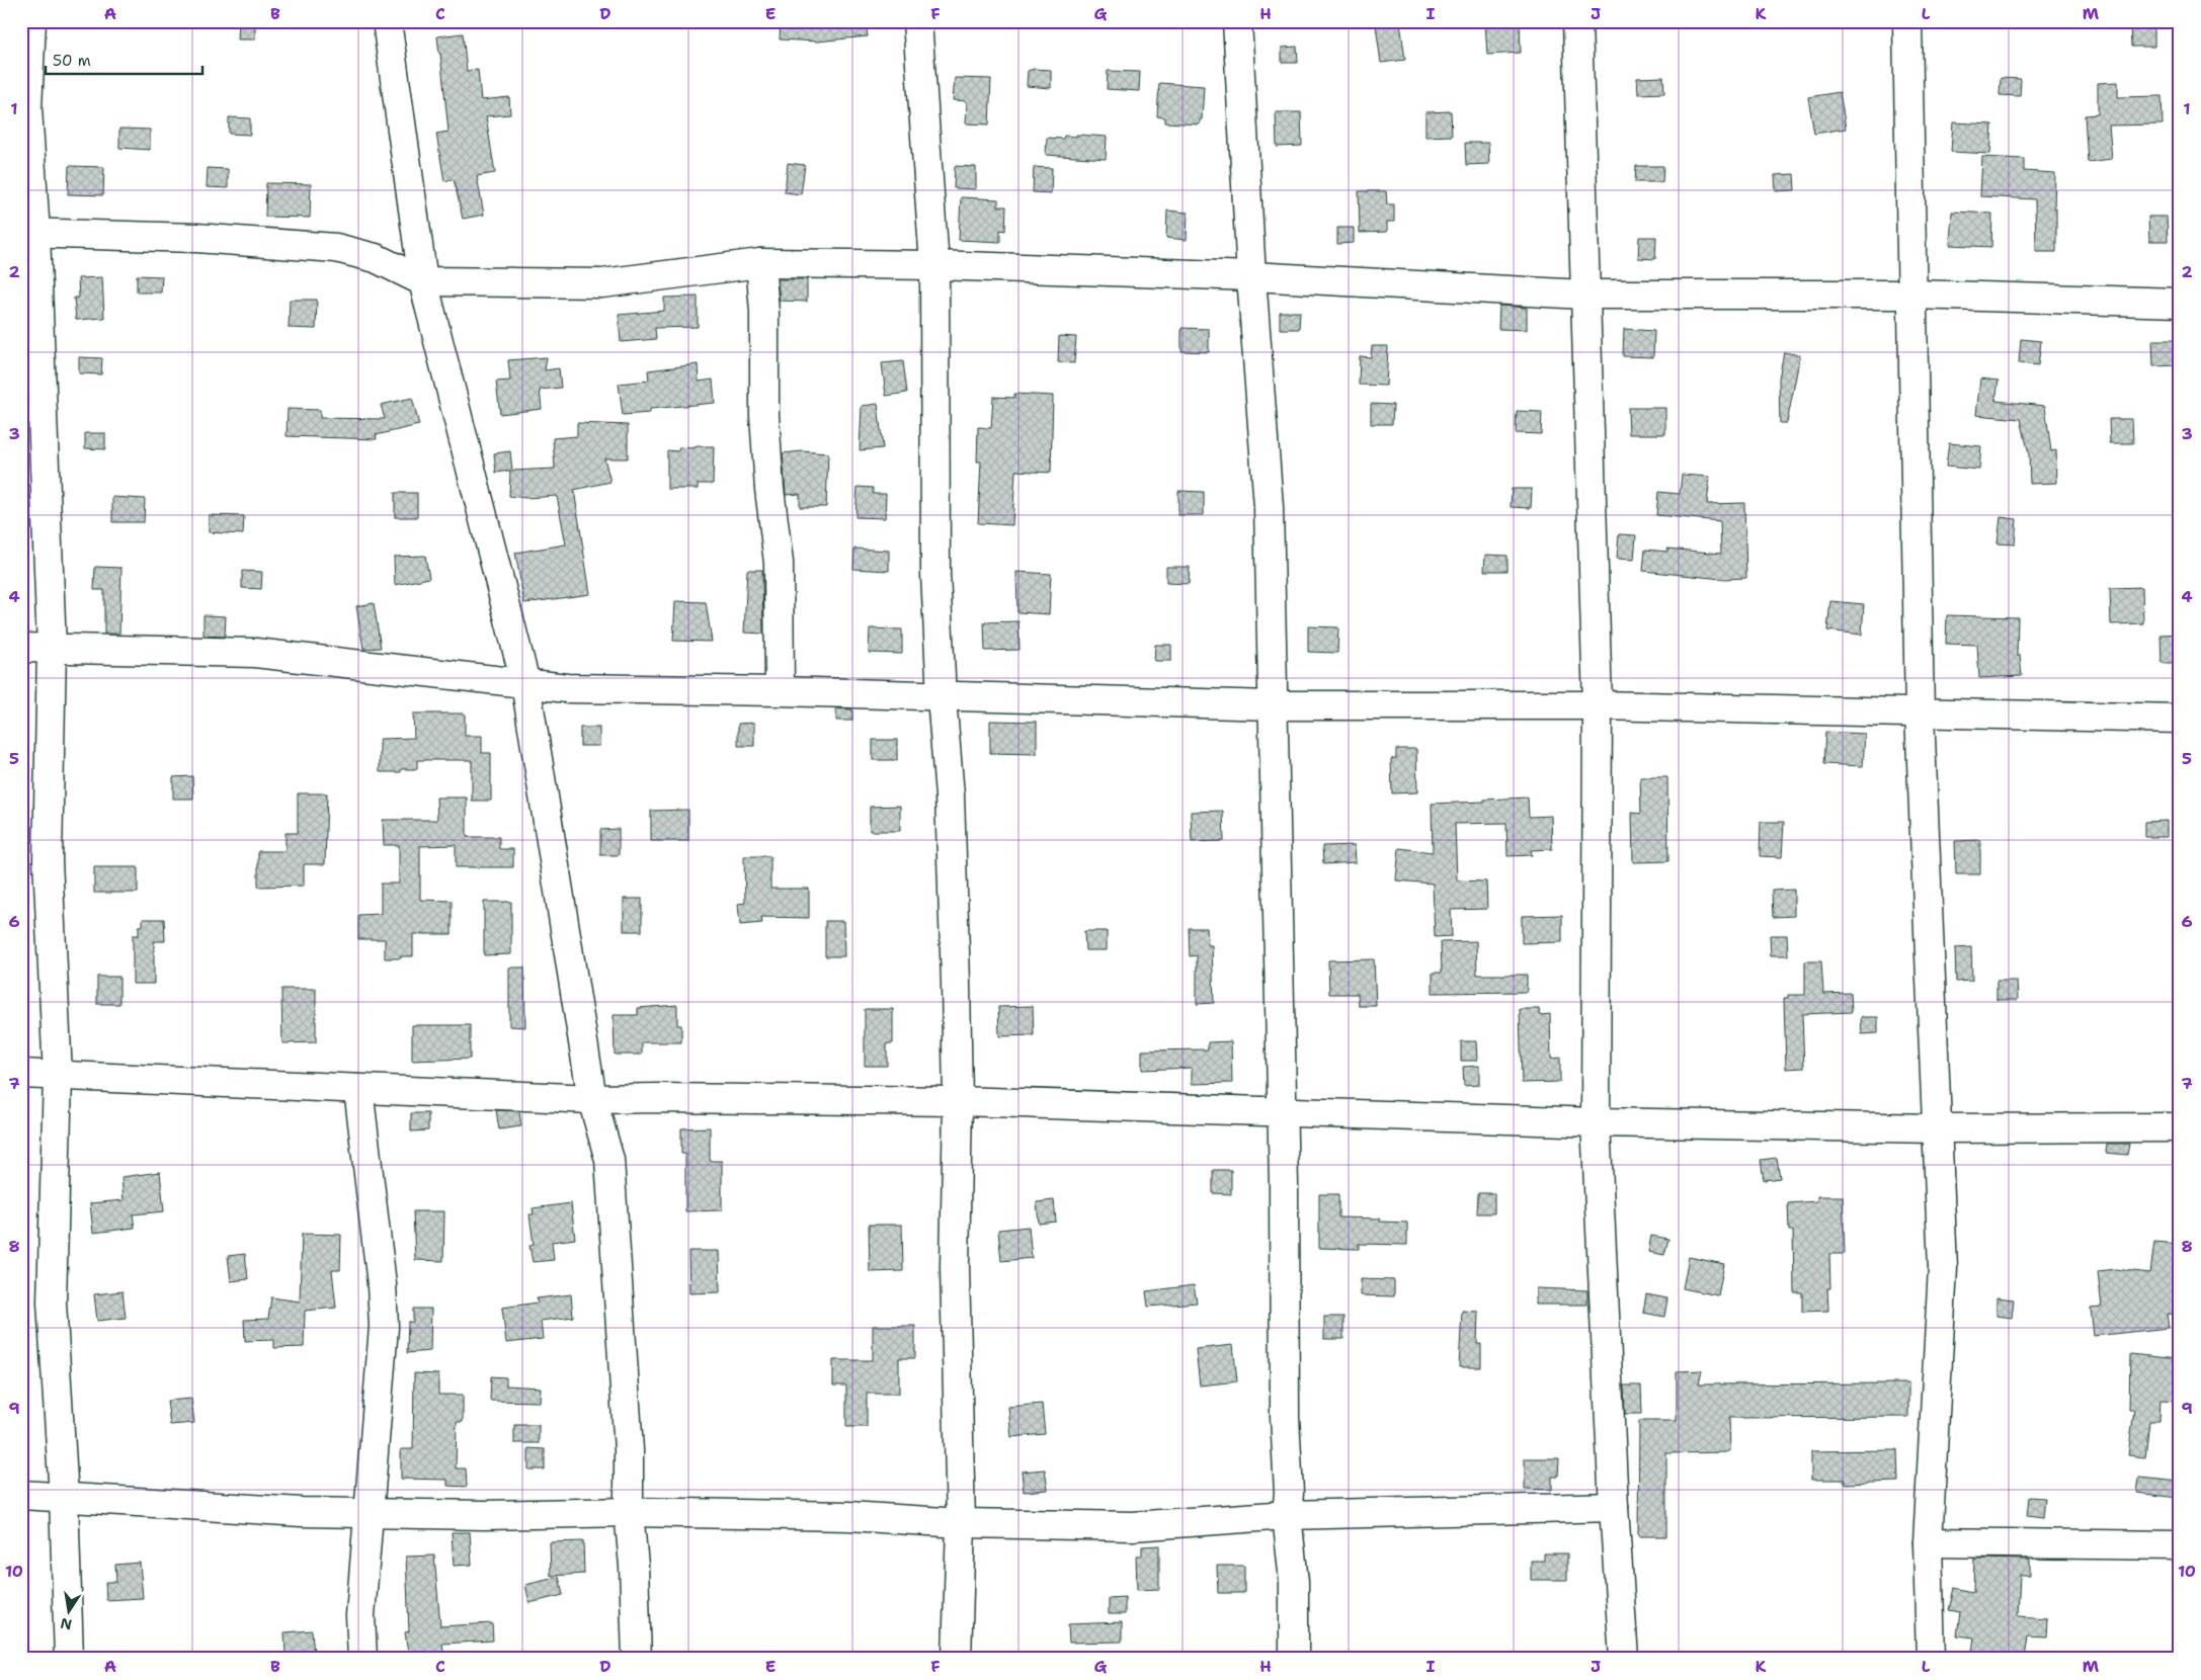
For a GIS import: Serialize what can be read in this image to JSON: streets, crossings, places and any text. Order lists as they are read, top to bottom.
{
  "scale_bar": "50 m",
  "north": "bottom",
  "grid": {
    "columns": [
      "A",
      "B",
      "C",
      "D",
      "E",
      "F",
      "G",
      "H",
      "I",
      "J",
      "K",
      "L",
      "M"
    ],
    "rows": [
      "1",
      "2",
      "3",
      "4",
      "5",
      "6",
      "7",
      "8",
      "9",
      "10"
    ]
  }
}
